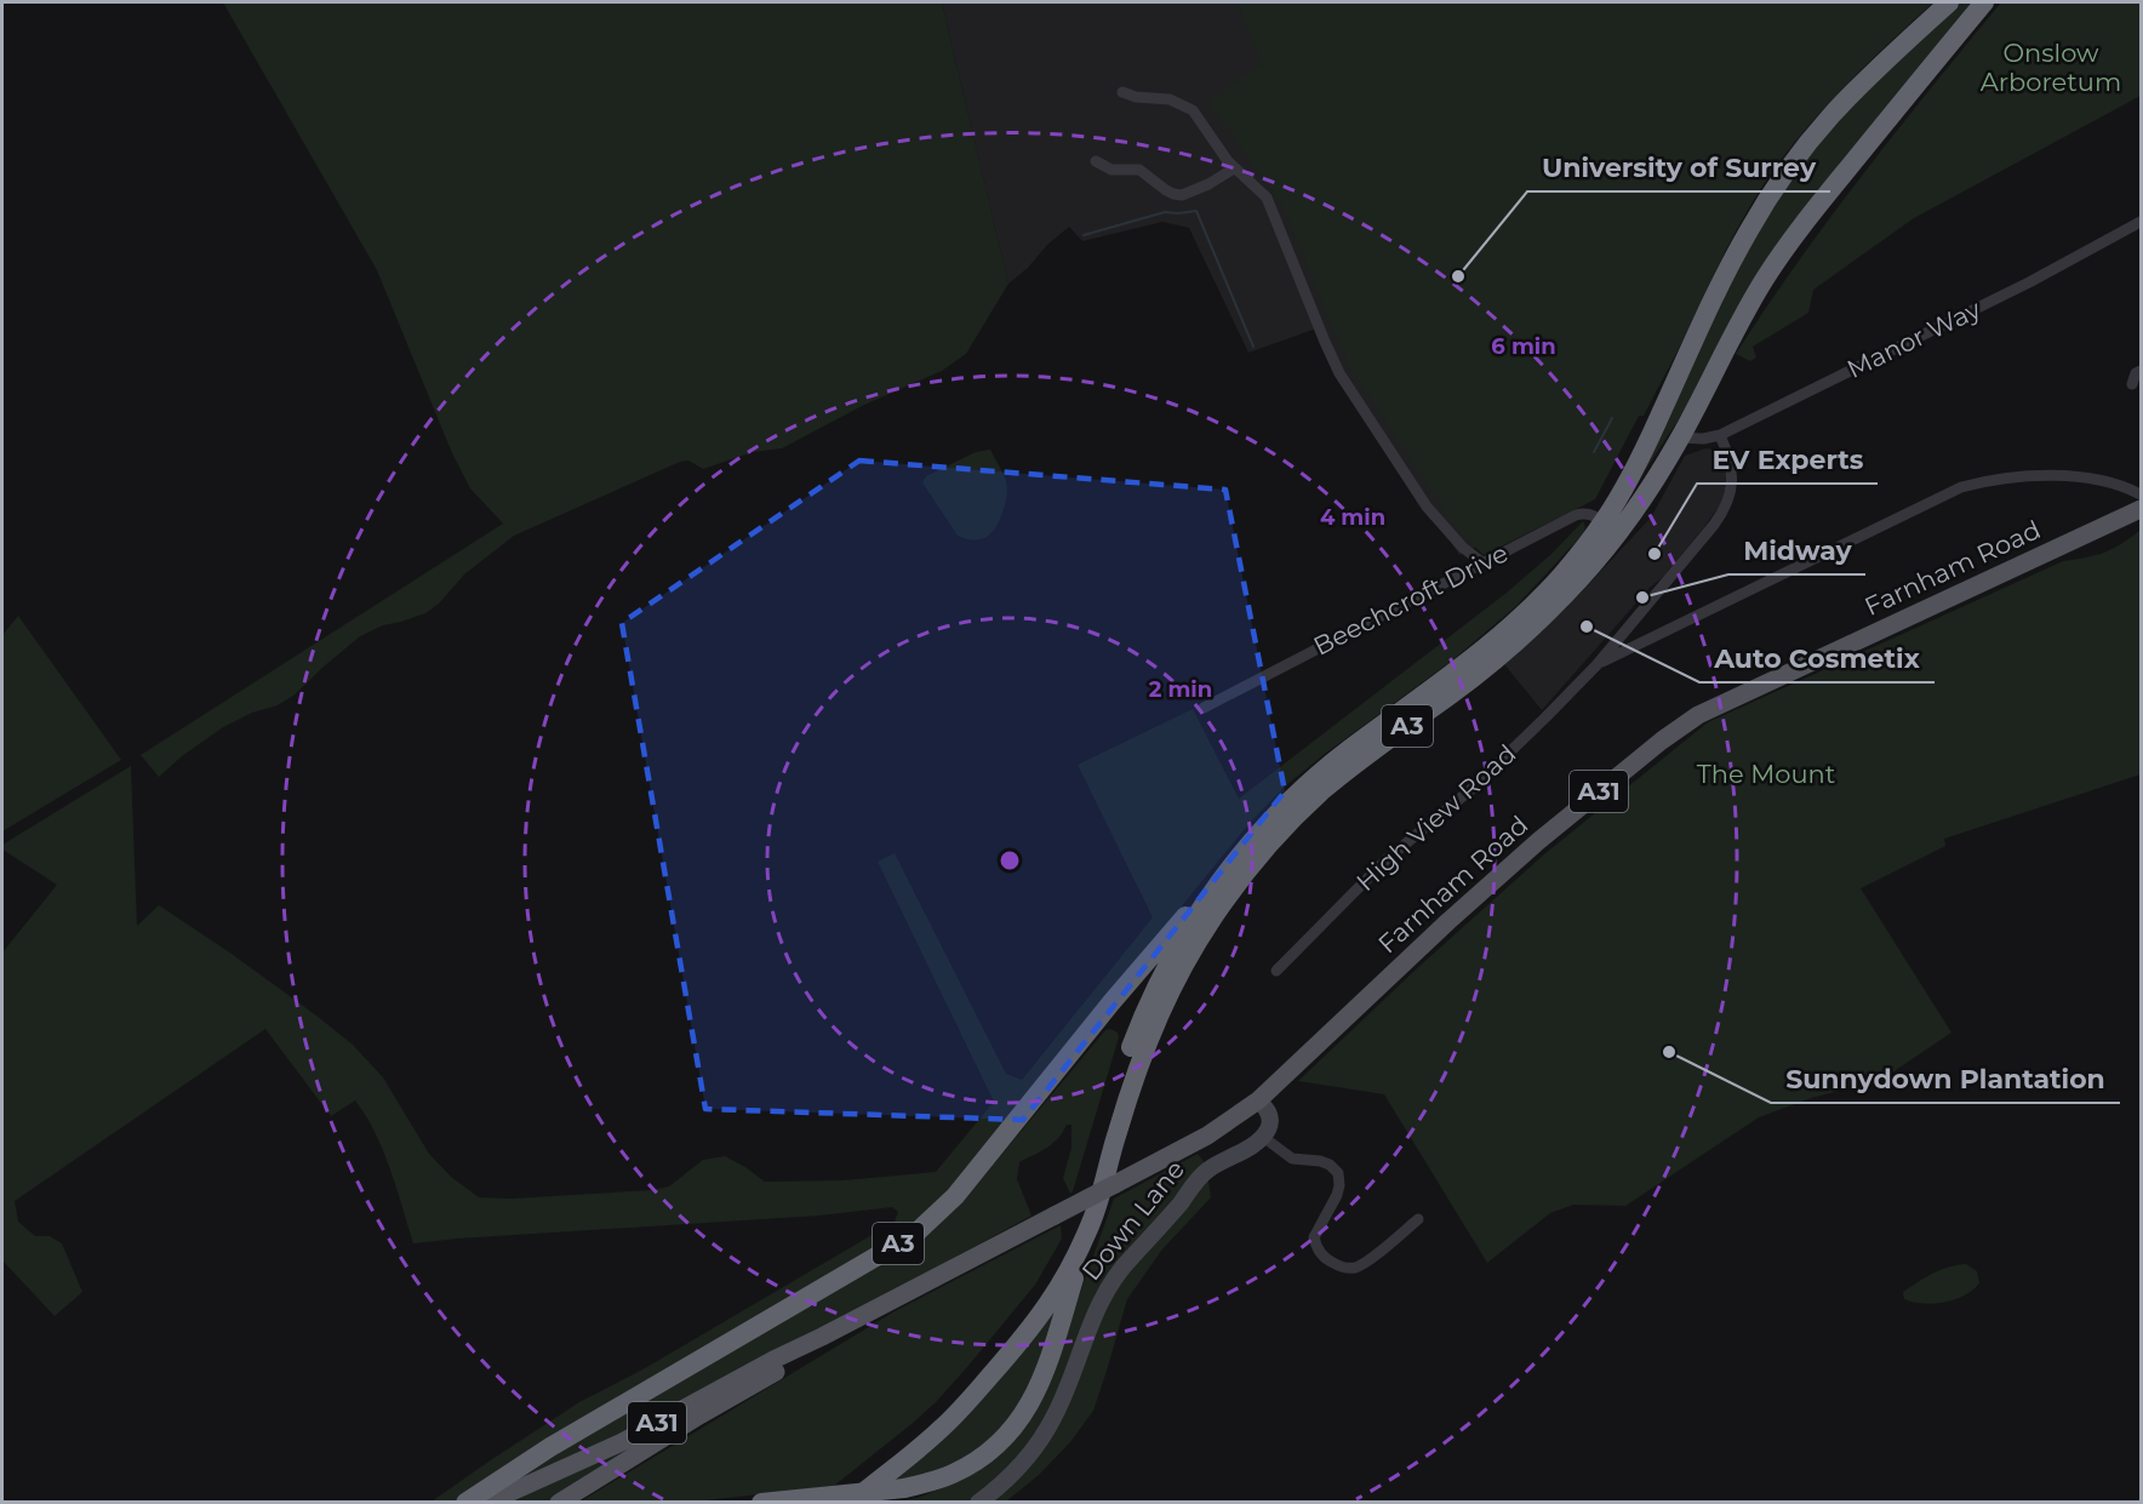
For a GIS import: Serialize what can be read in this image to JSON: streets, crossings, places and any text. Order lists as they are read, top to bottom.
{
  "streets": {
    "highway": ["A3"],
    "main road": ["Farnham Road", "A31"],
    "street": [
      "Manor Way",
      "Beechcroft Drive",
      "High View Road",
      "Down Lane"
    ]
  },
  "crossings": [
    ["Manor Way", "A3"],
    ["Manor Way", "High View Road"],
    ["Beechcroft Drive", "A3"]
  ],
  "parks": ["Onslow Arboretum", "The Mount"],
  "places": [
    "University of Surrey",
    "EV Experts",
    "Midway",
    "Auto Cosmetix",
    "Sunnydown Plantation"
  ],
  "rings": ["6 min", "4 min", "2 min"]
}
